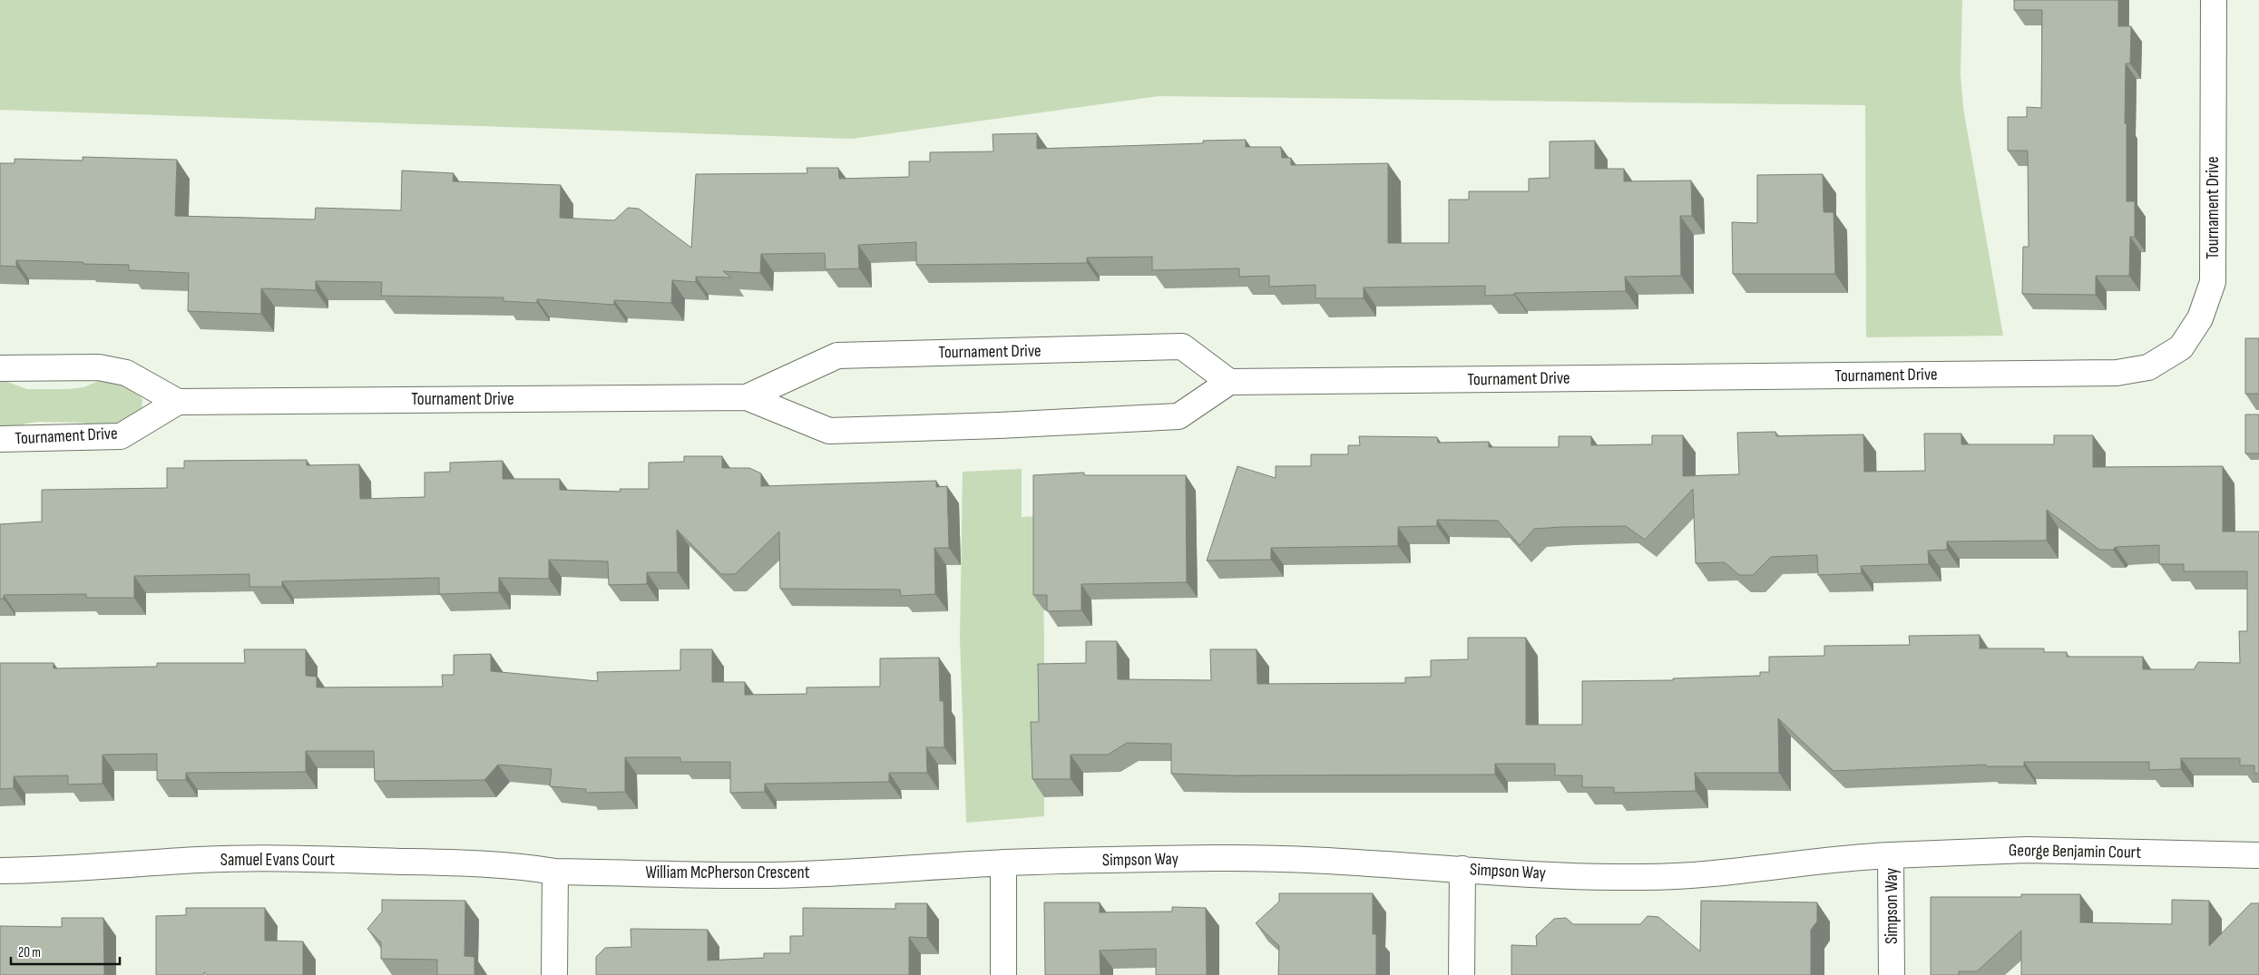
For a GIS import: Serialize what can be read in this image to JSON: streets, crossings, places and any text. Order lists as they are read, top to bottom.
{
  "streets": {
    "street": [
      "Tournament Drive",
      "George Benjamin Court",
      "Samuel Evans Court",
      "Simpson Way",
      "William McPherson Crescent"
    ]
  },
  "crossings": [
    ["George Benjamin Court", "Simpson Way"],
    ["Samuel Evans Court", "William McPherson Crescent"],
    ["Simpson Way", "William McPherson Crescent"]
  ],
  "scale_bar": "20 m"
}
